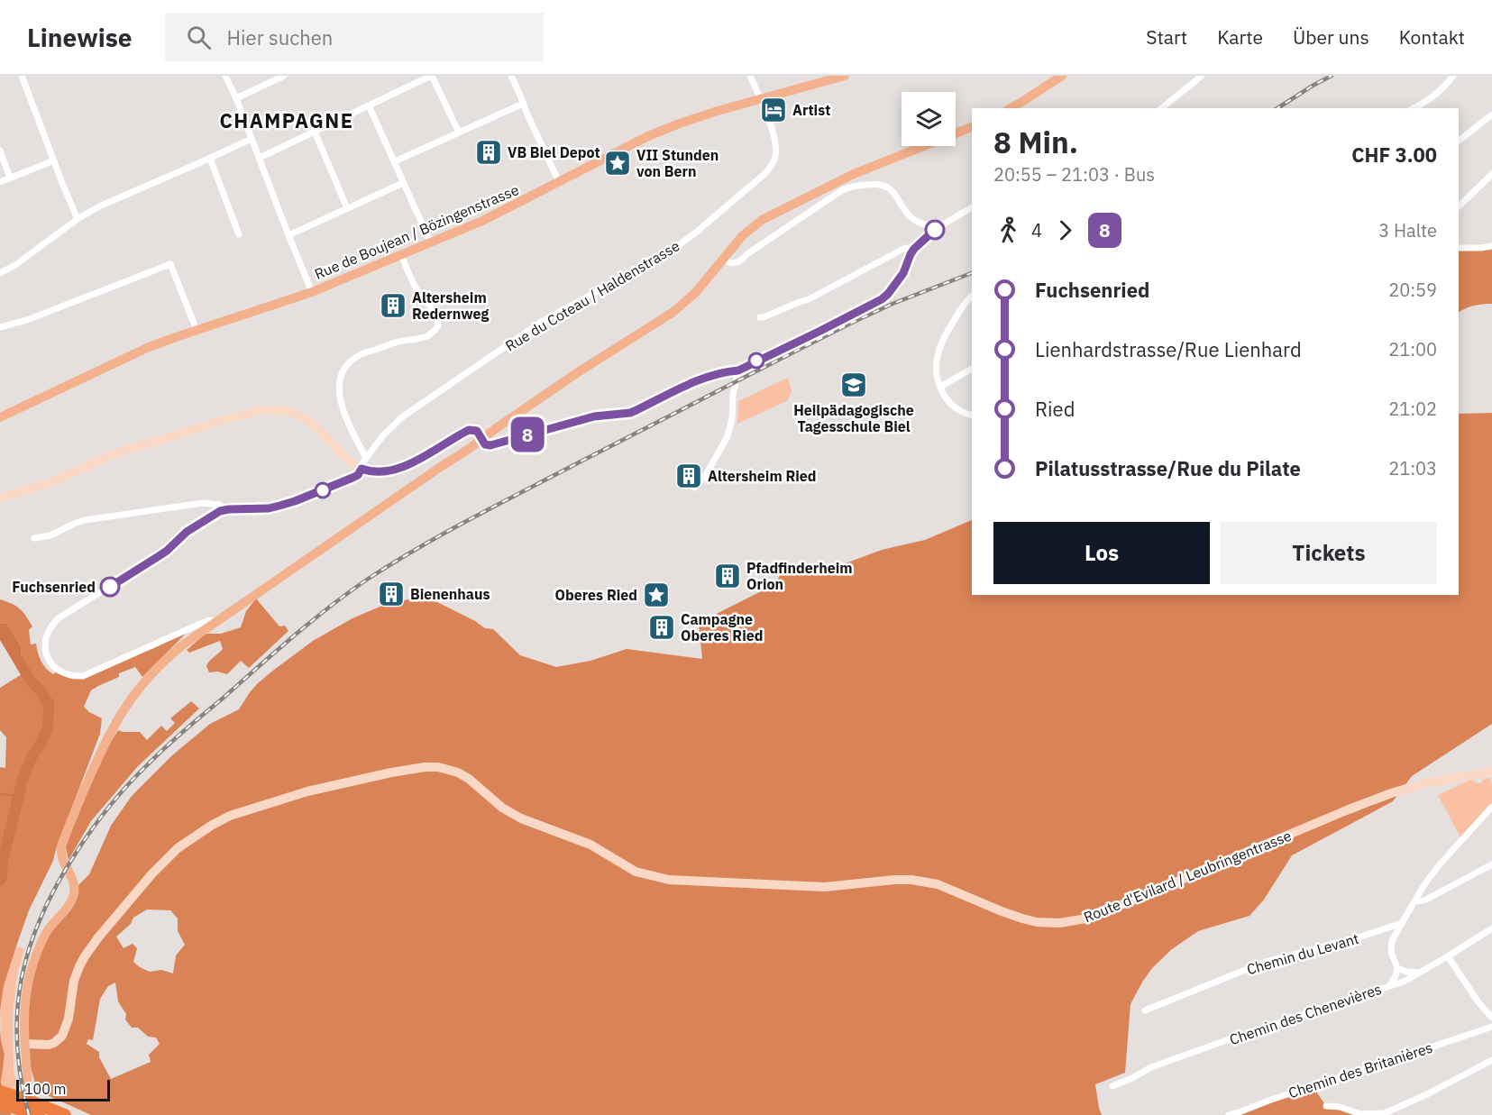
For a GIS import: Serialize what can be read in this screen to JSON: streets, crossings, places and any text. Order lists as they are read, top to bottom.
{
  "streets": {
    "main road": ["Rue de Boujean / Bözingenstrasse"],
    "street": [
      "Rue du Coteau / Haldenstrasse",
      "Route d'Evilard / Leubringentrasse",
      "Chemin du Levant",
      "Chemin des Chenevières",
      "Chemin des Britanières"
    ]
  },
  "crossings": [
    ["Rue de Boujean / Bözingenstrasse", "Rue du Coteau / Haldenstrasse"]
  ],
  "districts": ["CHAMPAGNE"],
  "places": {
    "hotel": ["Artist"],
    "building": [
      "VB Biel Depot",
      "Altersheim Redernweg",
      "Altersheim Ried",
      "Pfadfinderheim Orion",
      "Bienenhaus",
      "Campagne Oberes Ried"
    ],
    "place": ["VII Stunden von Bern", "Oberes Ried"],
    "school or university": ["Heilpädagogische Tagesschule Biel"],
    "other": ["Fuchsenried"]
  },
  "lines": ["bus line 8"],
  "scale_bar": "100 m",
  "page": {
    "header": "Linewise",
    "search": "Hier suchen",
    "nav": [
      "Start",
      "Karte",
      "Über uns",
      "Kontakt"
    ],
    "on_map": "8",
    "heading": ["8 Min.", "20:55 – 21:03 · Bus", "CHF 3.00"],
    "legs": ["4", "8", "3 Halte"],
    "list": [
      {
        "name": "Fuchsenried",
        "value": "20:59"
      },
      {
        "name": "Lienhardstrasse/Rue Lienhard",
        "value": "21:00"
      },
      {
        "name": "Ried",
        "value": "21:02"
      },
      {
        "name": "Pilatusstrasse/Rue du Pilate",
        "value": "21:03"
      }
    ],
    "buttons": ["Los", "Tickets"],
    "scale": "100 m"
  }
}
